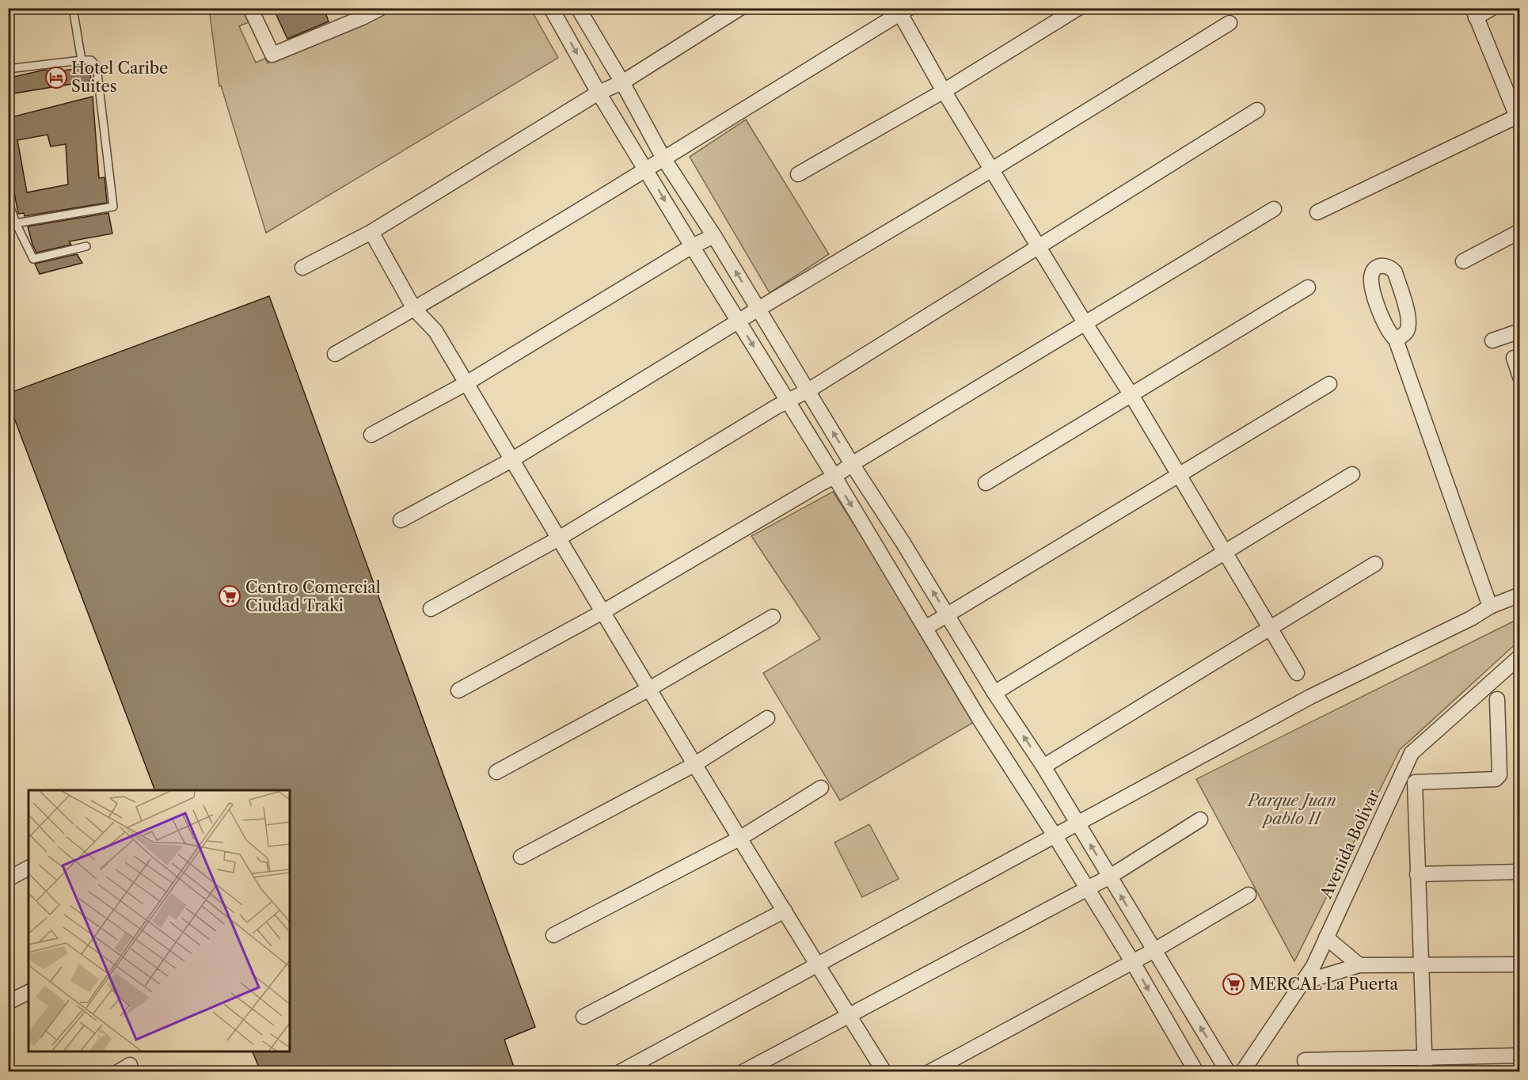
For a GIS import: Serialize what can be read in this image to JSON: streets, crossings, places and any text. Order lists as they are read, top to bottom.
{
  "streets": {
    "street": ["Avenida Bolívar"]
  },
  "parks": ["Parque Juan pablo II"],
  "places": {
    "hotel": ["Hotel Caribe Suites"],
    "supermarket": ["Centro Comercial Ciudad Traki", "MERCAL La Puerta"]
  }
}
